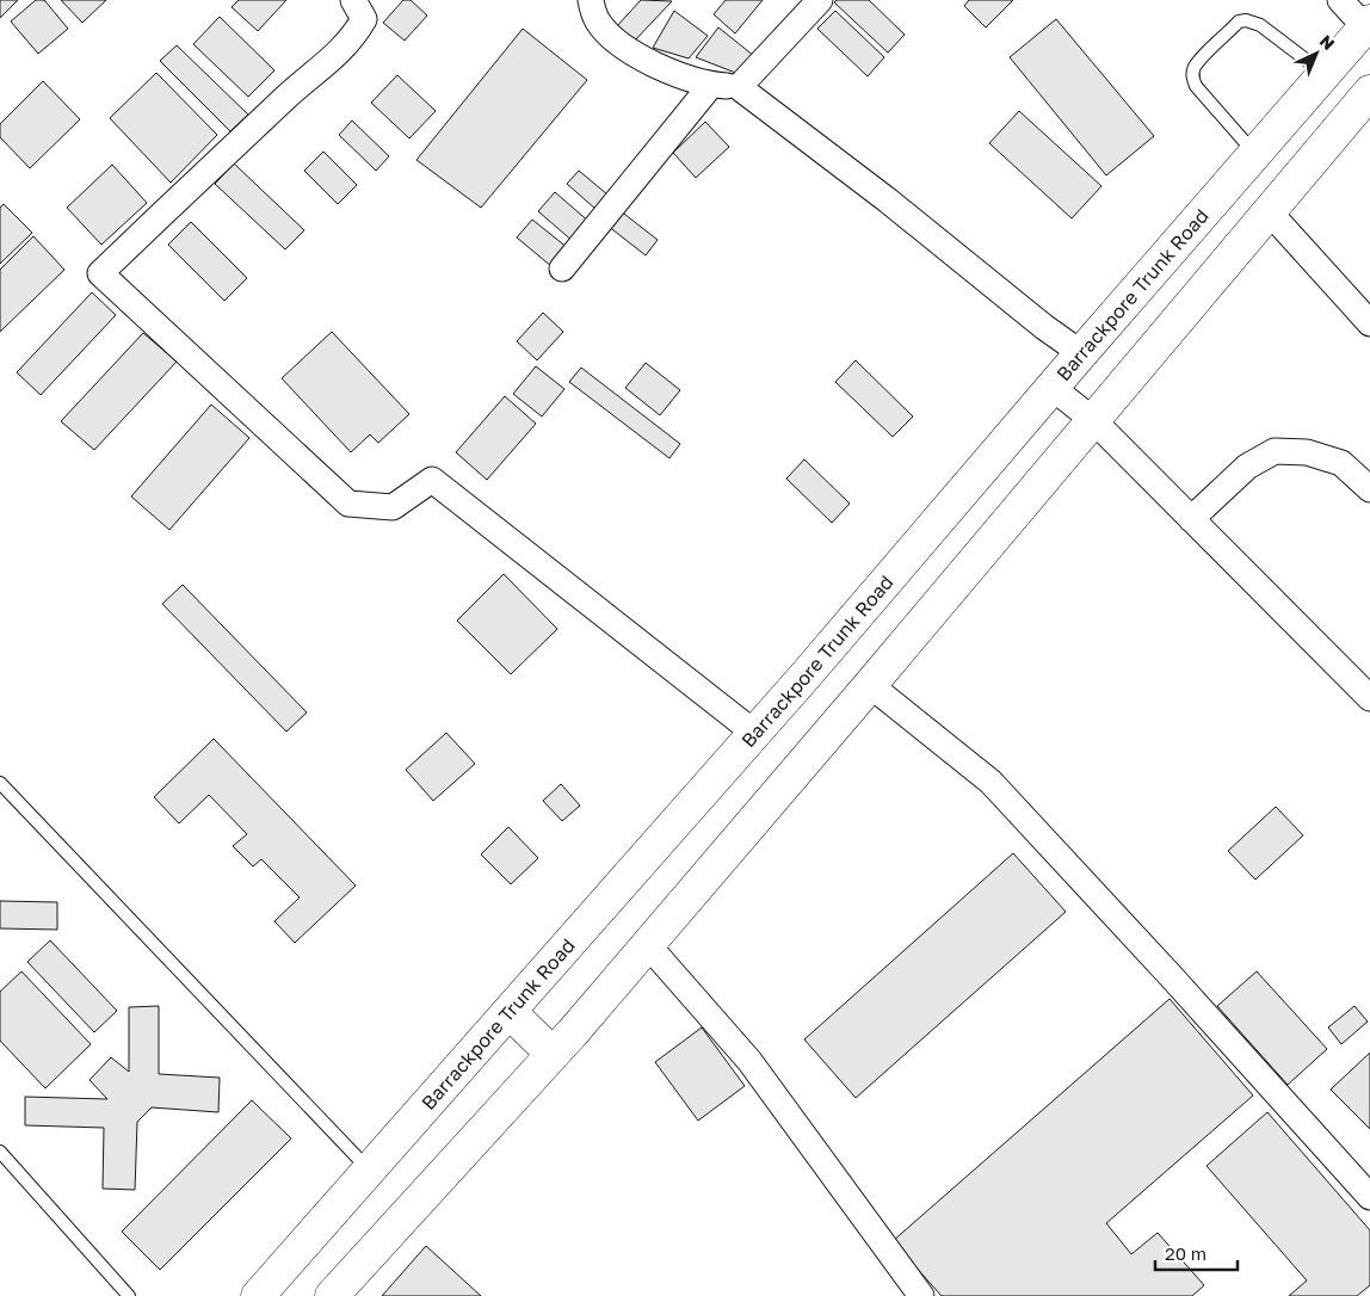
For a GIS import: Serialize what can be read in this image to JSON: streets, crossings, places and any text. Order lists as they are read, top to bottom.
{
  "streets": {
    "main road": ["Barrackpore Trunk Road"]
  },
  "scale_bar": "20 m",
  "north": "top right"
}
